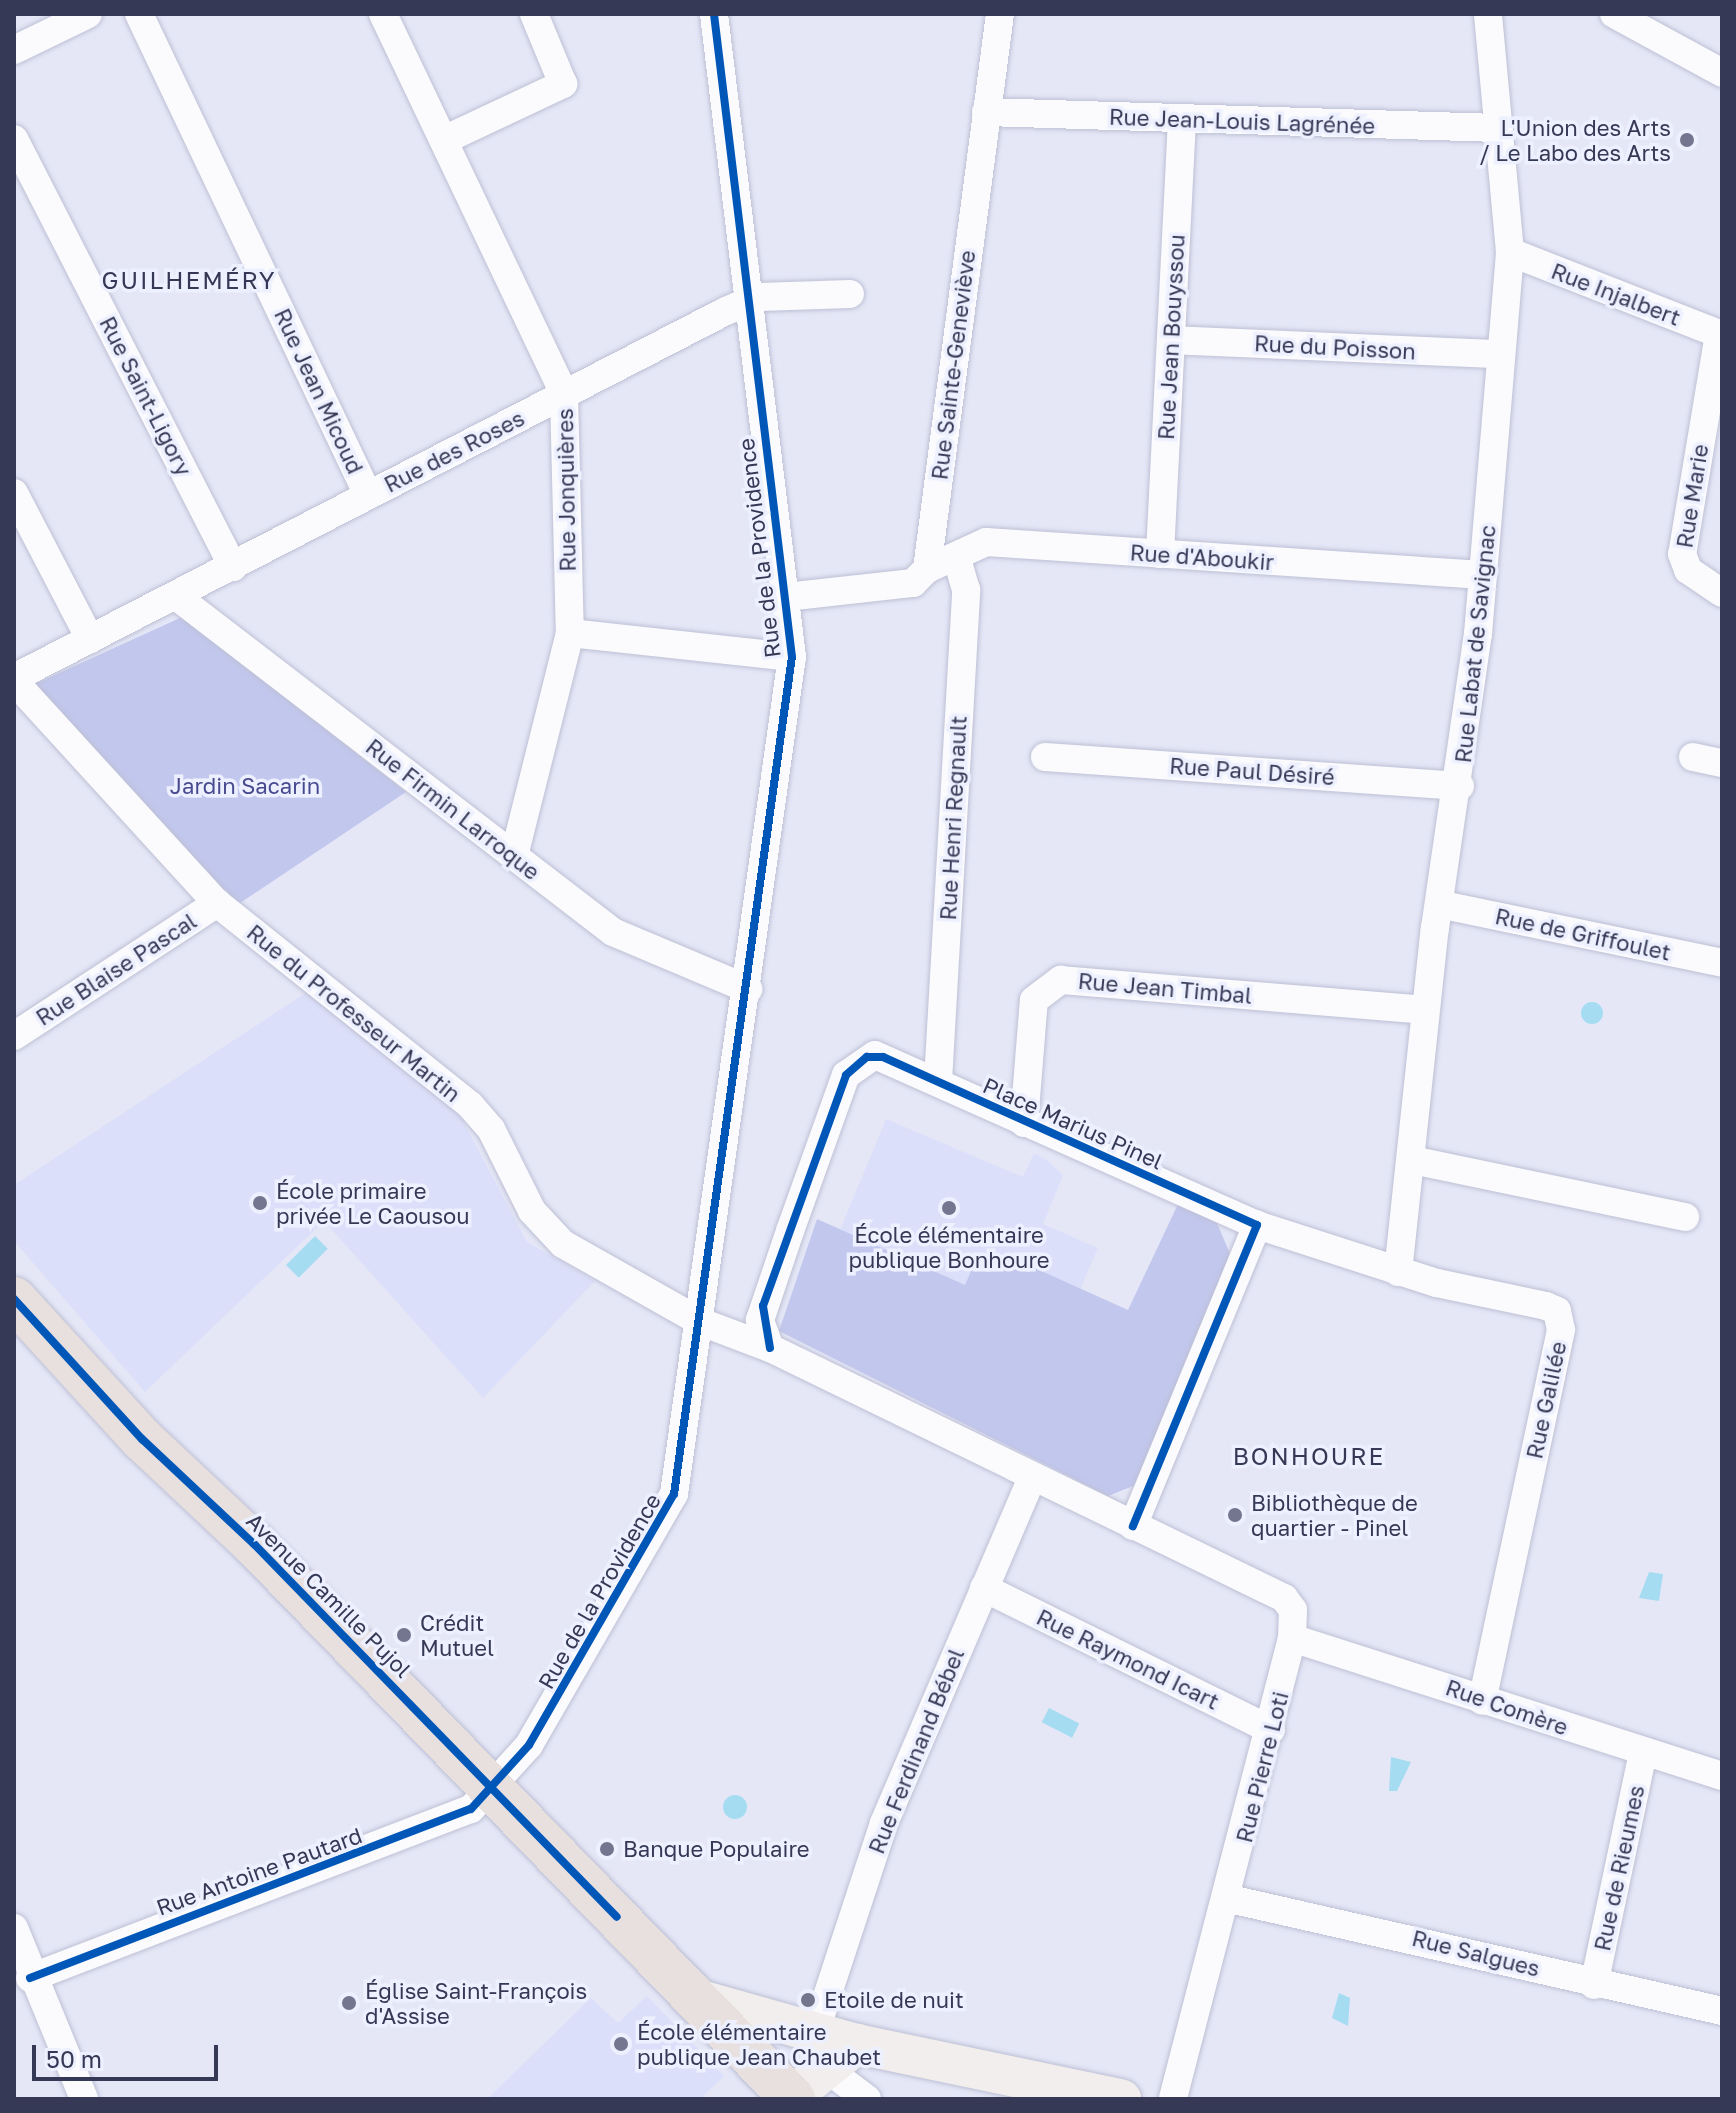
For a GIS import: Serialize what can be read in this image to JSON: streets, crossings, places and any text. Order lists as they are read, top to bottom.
{
  "streets": {
    "main road": ["Avenue Camille Pujol"],
    "street": [
      "Rue Jean-Louis Lagrénée",
      "Rue Injalbert",
      "Rue Jean Bouyssou",
      "Rue du Poisson",
      "Rue Sainte-Geneviève",
      "Rue Jean Micoud",
      "Rue Saint-Ligory",
      "Rue des Roses",
      "Rue Jonquières",
      "Rue Marie",
      "Rue de la Providence",
      "Rue d'Aboukir",
      "Rue Labat de Savignac",
      "Rue Paul Désiré",
      "Rue Firmin Larroque",
      "Rue Henri Regnault",
      "Rue de Griffoulet",
      "Rue Blaise Pascal",
      "Rue Jean Timbal",
      "Rue du Professeur Martin",
      "Place Marius Pinel",
      "Rue Galilée",
      "Rue Raymond Icart",
      "Rue Comère",
      "Rue Ferdinand Bébel",
      "Rue Pierre Loti",
      "Rue de Rieumes",
      "Rue Antoine Pautard",
      "Rue Salgues"
    ]
  },
  "crossings": [
    ["Rue Jean-Louis Lagrénée", "Rue Jean Bouyssou"],
    ["Rue Jean-Louis Lagrénée", "Rue Sainte-Geneviève"],
    ["Rue Jean-Louis Lagrénée", "Rue Labat de Savignac"],
    ["Rue Injalbert", "Rue Marie"],
    ["Rue Injalbert", "Rue Labat de Savignac"],
    ["Rue Jean Bouyssou", "Rue du Poisson"],
    ["Rue Jean Bouyssou", "Rue d'Aboukir"],
    ["Rue du Poisson", "Rue Labat de Savignac"],
    ["Rue Sainte-Geneviève", "Rue d'Aboukir"],
    ["Rue Jean Micoud", "Rue Saint-Ligory"],
    ["Rue Jean Micoud", "Rue des Roses"],
    ["Rue Jean Micoud", "Rue Firmin Larroque"],
    ["Rue Jean Micoud", "Rue du Professeur Martin"],
    ["Rue des Roses", "Rue Jonquières"],
    ["Rue des Roses", "Rue de la Providence"],
    ["Rue Jonquières", "Rue Firmin Larroque"],
    ["Rue de la Providence", "Rue Firmin Larroque"],
    ["Rue de la Providence", "Rue du Professeur Martin"],
    ["Rue de la Providence", "Avenue Camille Pujol"],
    ["Rue de la Providence", "Rue Antoine Pautard"],
    ["Rue d'Aboukir", "Rue Labat de Savignac"],
    ["Rue d'Aboukir", "Rue Henri Regnault"],
    ["Rue Labat de Savignac", "Rue Paul Désiré"],
    ["Rue Labat de Savignac", "Rue de Griffoulet"],
    ["Rue Labat de Savignac", "Rue Jean Timbal"],
    ["Rue Labat de Savignac", "Rue Galilée"],
    ["Rue Henri Regnault", "Place Marius Pinel"],
    ["Rue Blaise Pascal", "Rue du Professeur Martin"],
    ["Rue Jean Timbal", "Place Marius Pinel"],
    ["Place Marius Pinel", "Rue Galilée"],
    ["Rue Galilée", "Rue Comère"],
    ["Avenue Camille Pujol", "Rue Antoine Pautard"],
    ["Rue Raymond Icart", "Rue Ferdinand Bébel"],
    ["Rue Raymond Icart", "Rue Pierre Loti"],
    ["Rue Comère", "Rue Pierre Loti"],
    ["Rue Comère", "Rue de Rieumes"],
    ["Rue Pierre Loti", "Rue Salgues"],
    ["Rue de Rieumes", "Rue Salgues"]
  ],
  "districts": ["GUILHEMÉRY", "BONHOURE"],
  "parks": ["Jardin Sacarin"],
  "places": [
    "L'Union des Arts / Le Labo des Arts",
    "École primaire privée Le Caousou",
    "École élémentaire publique Bonhoure",
    "Bibliothèque de quartier - Pinel",
    "Crédit Mutuel",
    "Banque Populaire",
    "Etoile de nuit",
    "Église Saint-François d'Assise",
    "École élémentaire publique Jean Chaubet"
  ],
  "scale_bar": "50 m"
}
